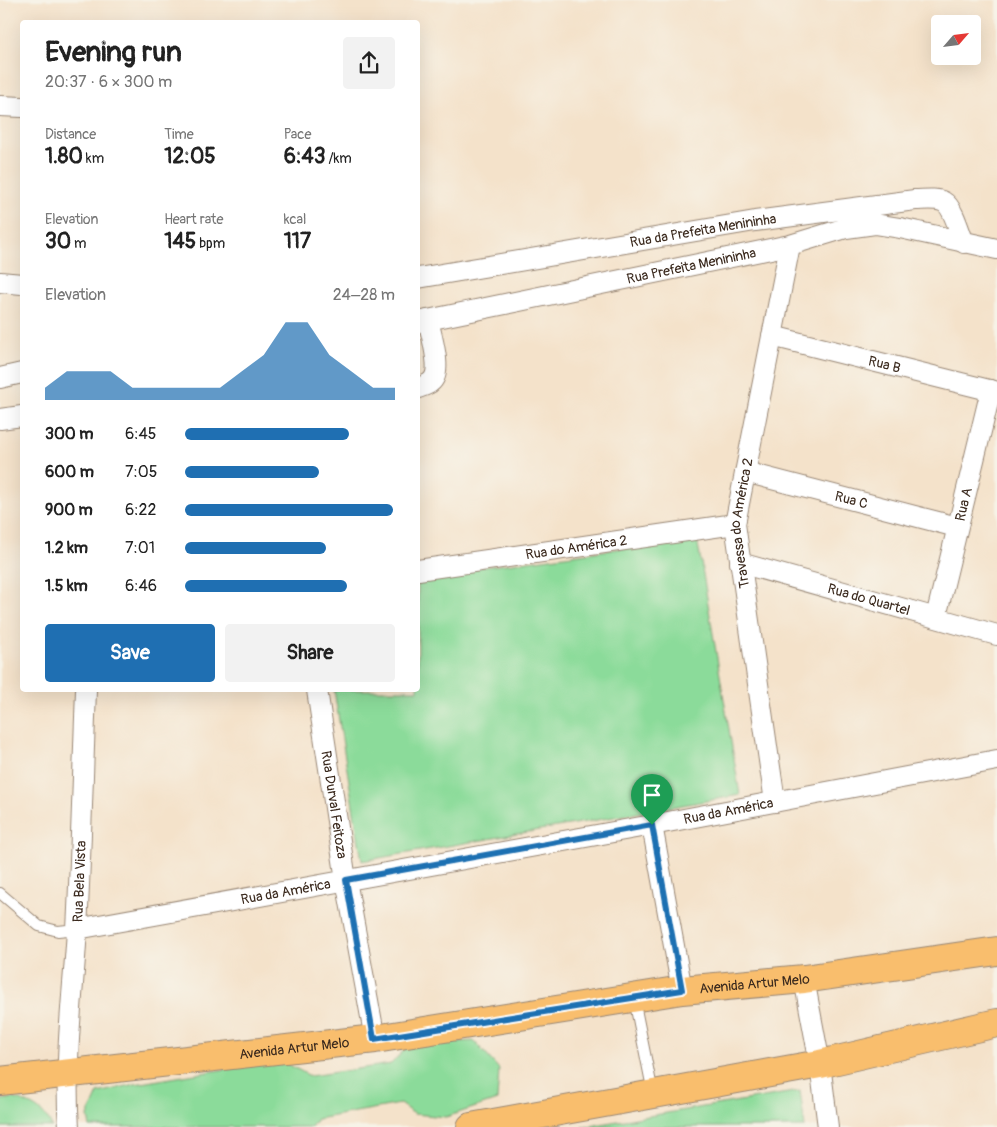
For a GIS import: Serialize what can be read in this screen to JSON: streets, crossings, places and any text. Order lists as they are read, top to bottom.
{
  "streets": {
    "main road": ["Avenida Artur Melo"],
    "street": [
      "Rua da Prefeita Menininha",
      "Rua Prefeita Menininha",
      "Rua B",
      "Rua C",
      "Rua A",
      "Travessa do América 2",
      "Rua do América 2",
      "Rua do Quartel",
      "Rua Durval Feitoza",
      "Rua da América",
      "Rua Bela Vista"
    ]
  },
  "crossings": [
    ["Rua da Prefeita Menininha", "Rua Prefeita Menininha"],
    ["Rua Prefeita Menininha", "Travessa do América 2"],
    ["Rua B", "Rua A"],
    ["Rua B", "Travessa do América 2"],
    ["Rua C", "Rua A"],
    ["Rua C", "Travessa do América 2"],
    ["Rua A", "Rua do Quartel"],
    ["Travessa do América 2", "Rua do América 2"],
    ["Travessa do América 2", "Rua do Quartel"],
    ["Travessa do América 2", "Rua da América"],
    ["Rua Durval Feitoza", "Rua da América"],
    ["Rua Durval Feitoza", "Avenida Artur Melo"],
    ["Rua da América", "Rua Bela Vista"],
    ["Rua Bela Vista", "Avenida Artur Melo"]
  ],
  "north": "top right",
  "page": {
    "heading": ["Evening run", "20:37 · 6 × 300 m"],
    "stats": [
      ["Distance", "1.80 km"],
      ["Time", "12:05"],
      ["Pace", "6:43 /km"],
      ["Elevation", "30 m"],
      ["Heart rate", "145 bpm"],
      ["kcal", "117"]
    ],
    "chart": ["Elevation", "24–28 m"],
    "list": [
      {
        "name": "300 m",
        "note": "6:45"
      },
      {
        "name": "600 m",
        "note": "7:05"
      },
      {
        "name": "900 m",
        "note": "6:22"
      },
      {
        "name": "1.2 km",
        "note": "7:01"
      },
      {
        "name": "1.5 km",
        "note": "6:46"
      }
    ],
    "buttons": ["Save", "Share"]
  }
}
